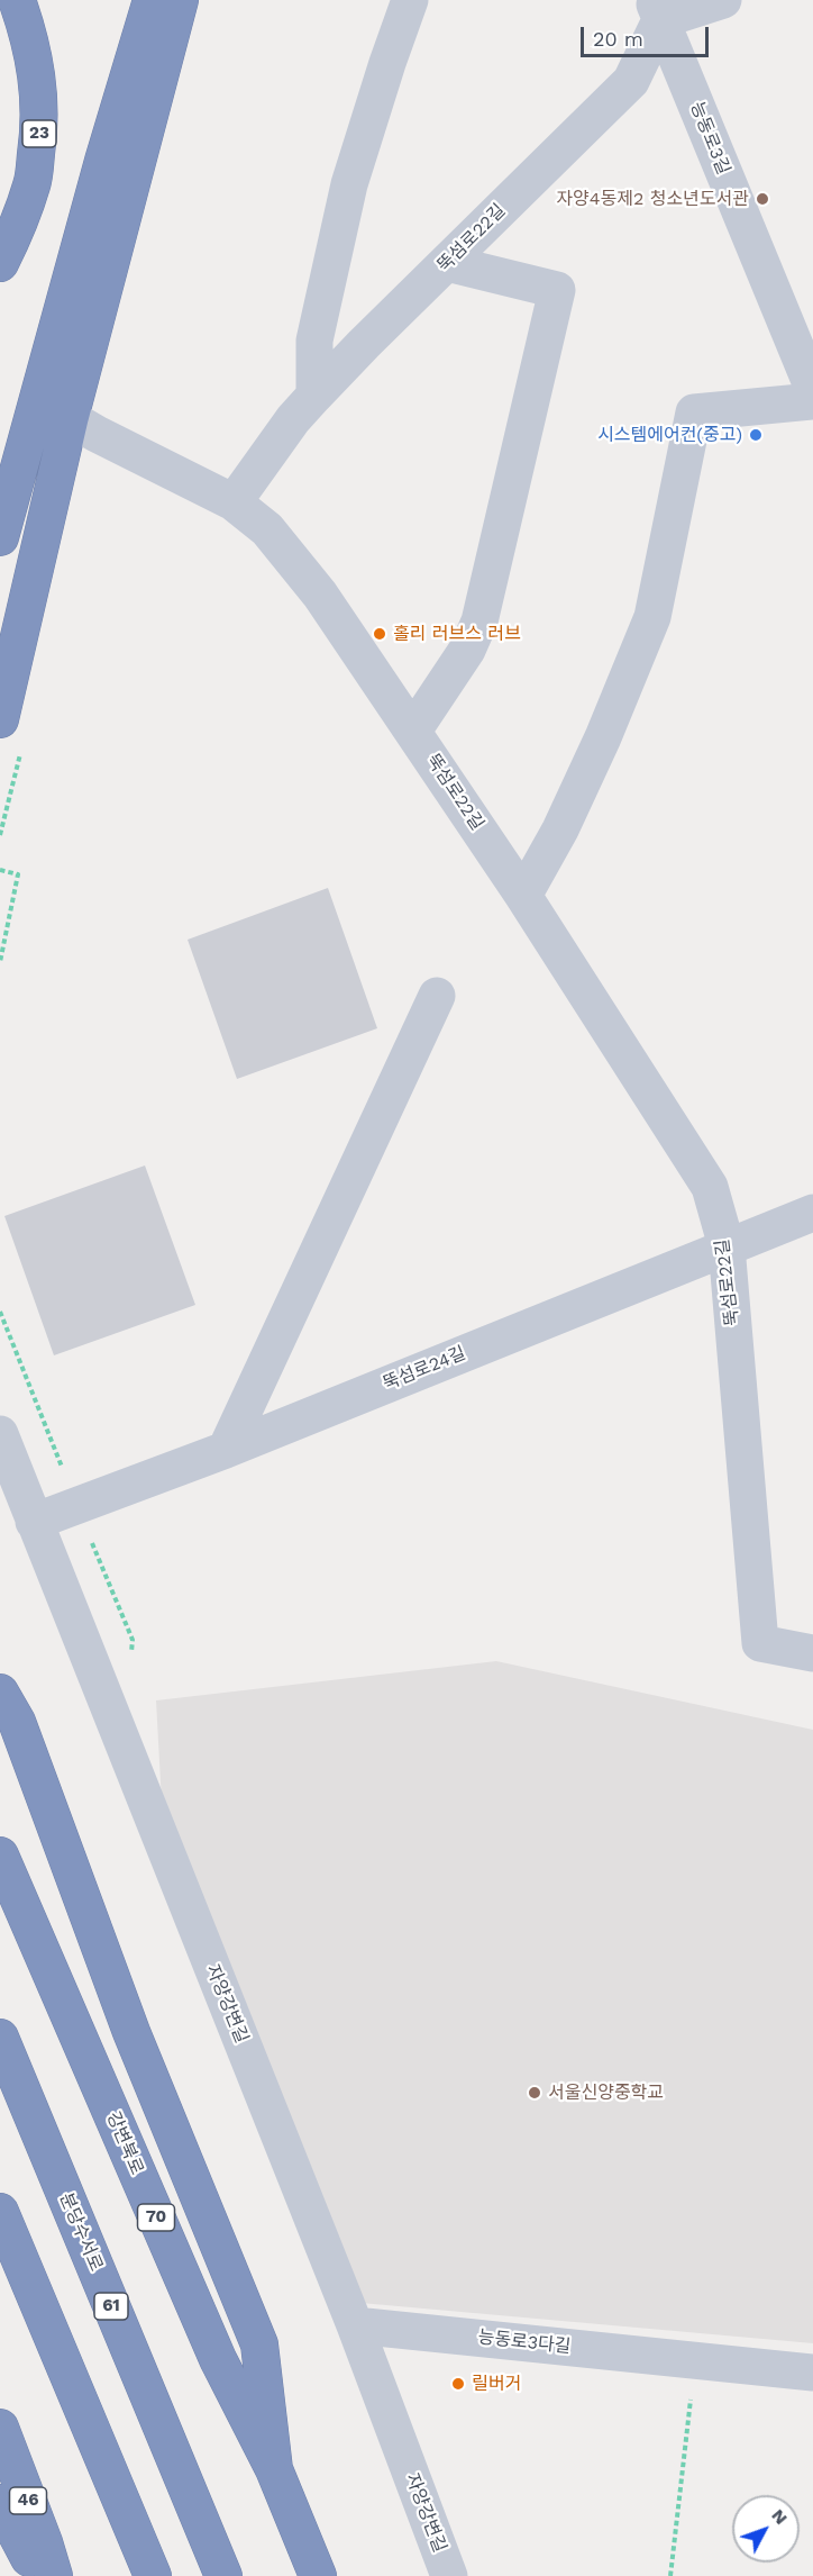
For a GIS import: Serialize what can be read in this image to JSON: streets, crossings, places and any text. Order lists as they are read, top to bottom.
{
  "streets": {
    "highway": [
      "23",
      "강변북로",
      "70",
      "분당수서로",
      "61",
      "46"
    ],
    "street": [
      "능동로3길",
      "뚝섬로22길",
      "뚝섬로24길",
      "자양강변길",
      "능동로3다길"
    ]
  },
  "crossings": [
    ["능동로3길", "뚝섬로22길"],
    ["뚝섬로22길", "뚝섬로24길"],
    ["뚝섬로24길", "자양강변길"],
    ["자양강변길", "능동로3다길"]
  ],
  "places": [
    "자양4동제2 청소년도서관",
    "시스템에어컨(중고)",
    "홀리 러브스 러브",
    "서울신양중학교",
    "릴버거"
  ],
  "scale_bar": "20 m",
  "north": "top right"
}
